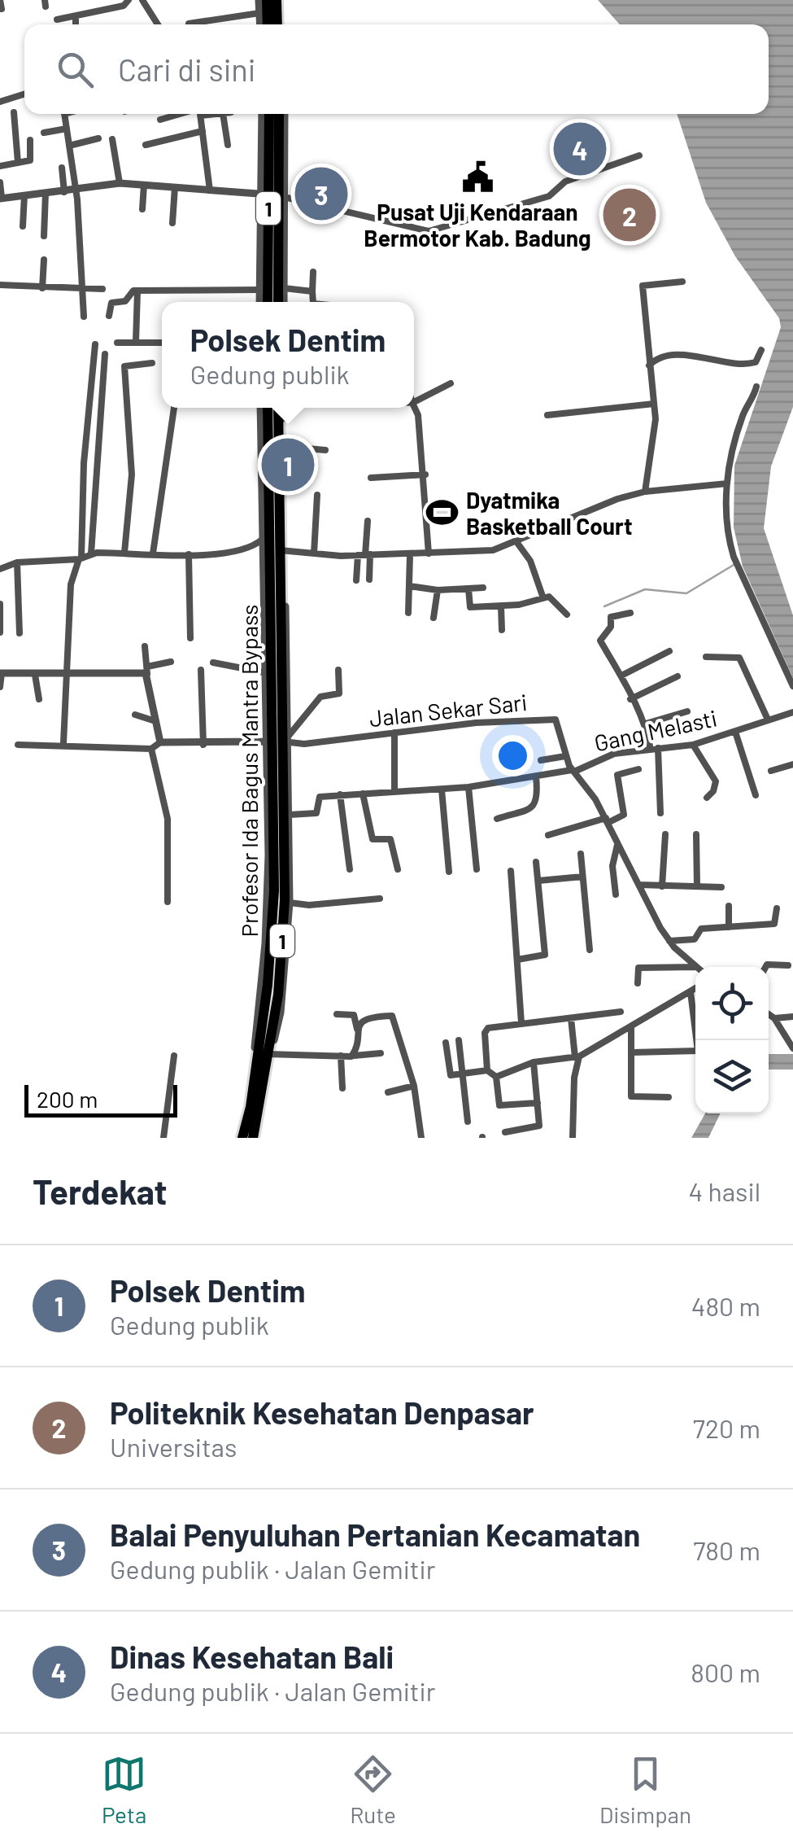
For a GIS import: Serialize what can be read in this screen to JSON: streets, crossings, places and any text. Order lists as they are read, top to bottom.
{
  "streets": {
    "highway": ["1", "Profesor Ida Bagus Mantra Bypass"],
    "street": ["Jalan Sekar Sari", "Gang Melasti"]
  },
  "crossings": [
    ["Jalan Sekar Sari", "Gang Melasti"],
    ["Jalan Sekar Sari", "Profesor Ida Bagus Mantra Bypass"]
  ],
  "places": {
    "public building": ["Pusat Uji Kendaraan Bermotor Kab. Badung"],
    "sports": ["Dyatmika Basketball Court"]
  },
  "scale_bar": "200 m",
  "page": {
    "search": "Cari di sini",
    "pins": [
      "4",
      "3",
      "2",
      "1"
    ],
    "popup": ["Polsek Dentim", "Gedung publik"],
    "scale": "200 m",
    "heading": ["Terdekat", "4 hasil"],
    "list": [
      {
        "mark": "1",
        "name": "Polsek Dentim",
        "note": "Gedung publik",
        "value": "480 m"
      },
      {
        "mark": "2",
        "name": "Politeknik Kesehatan Denpasar",
        "note": "Universitas",
        "value": "720 m"
      },
      {
        "mark": "3",
        "name": "Balai Penyuluhan Pertanian Kecamatan",
        "note": "Gedung publik · Jalan Gemitir",
        "value": "780 m"
      },
      {
        "mark": "4",
        "name": "Dinas Kesehatan Bali",
        "note": "Gedung publik · Jalan Gemitir",
        "value": "800 m"
      }
    ],
    "nav": ["Peta", "Rute", "Disimpan"]
  }
}
